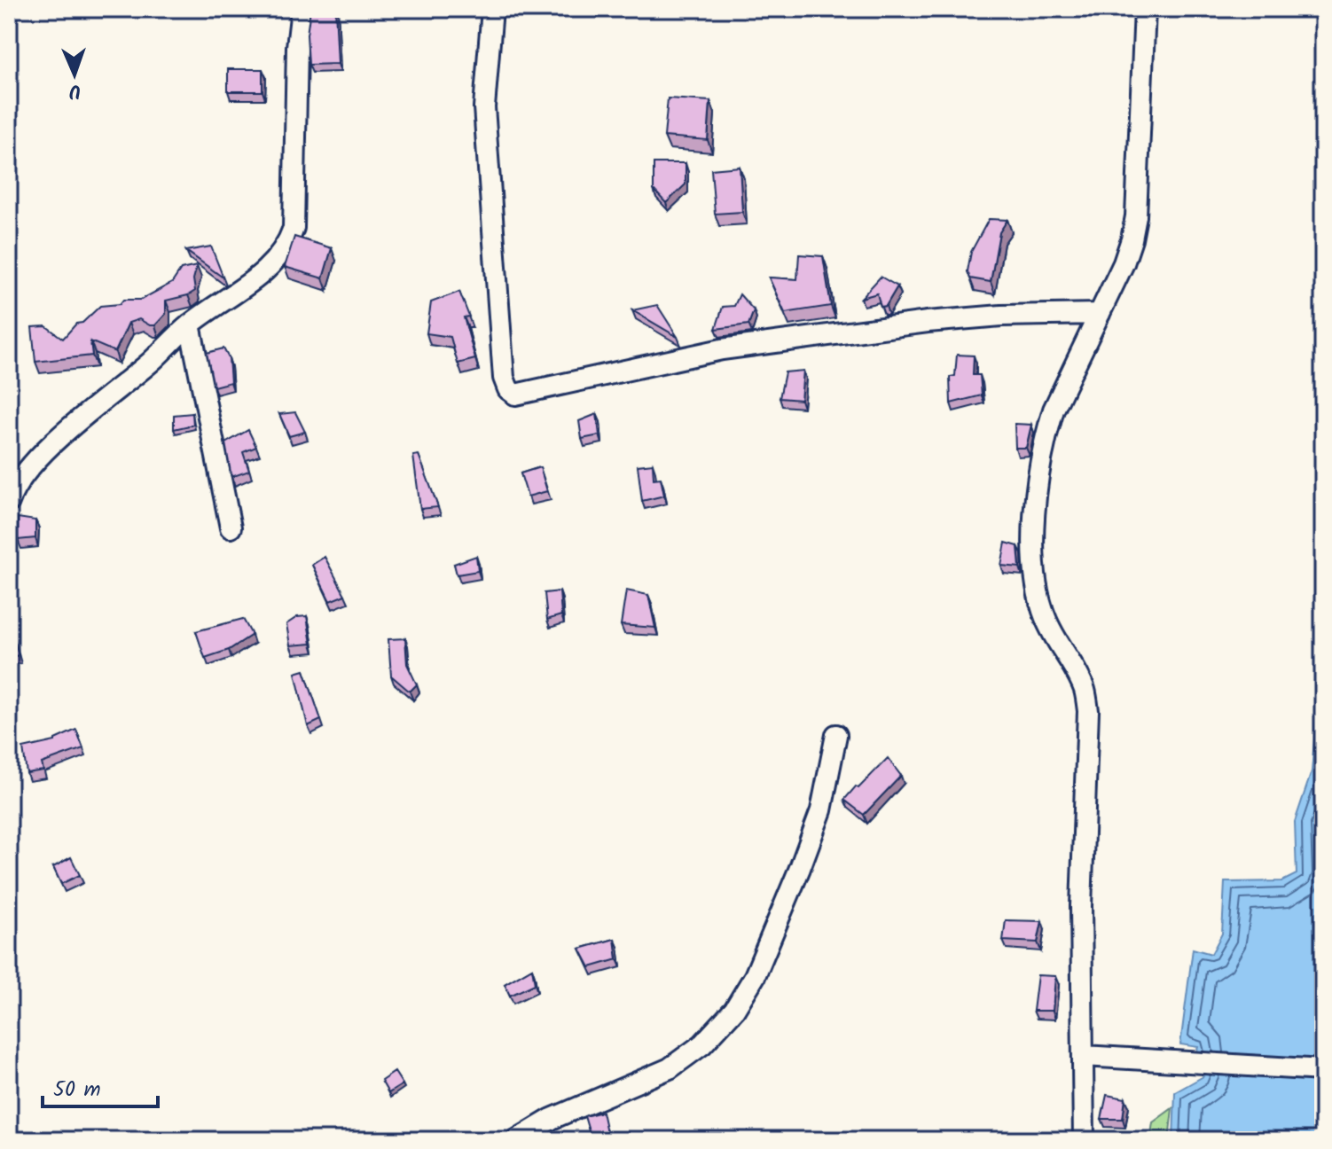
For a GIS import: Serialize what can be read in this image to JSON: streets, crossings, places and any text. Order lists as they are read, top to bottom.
{
  "scale_bar": "50 m",
  "north": "bottom"
}
